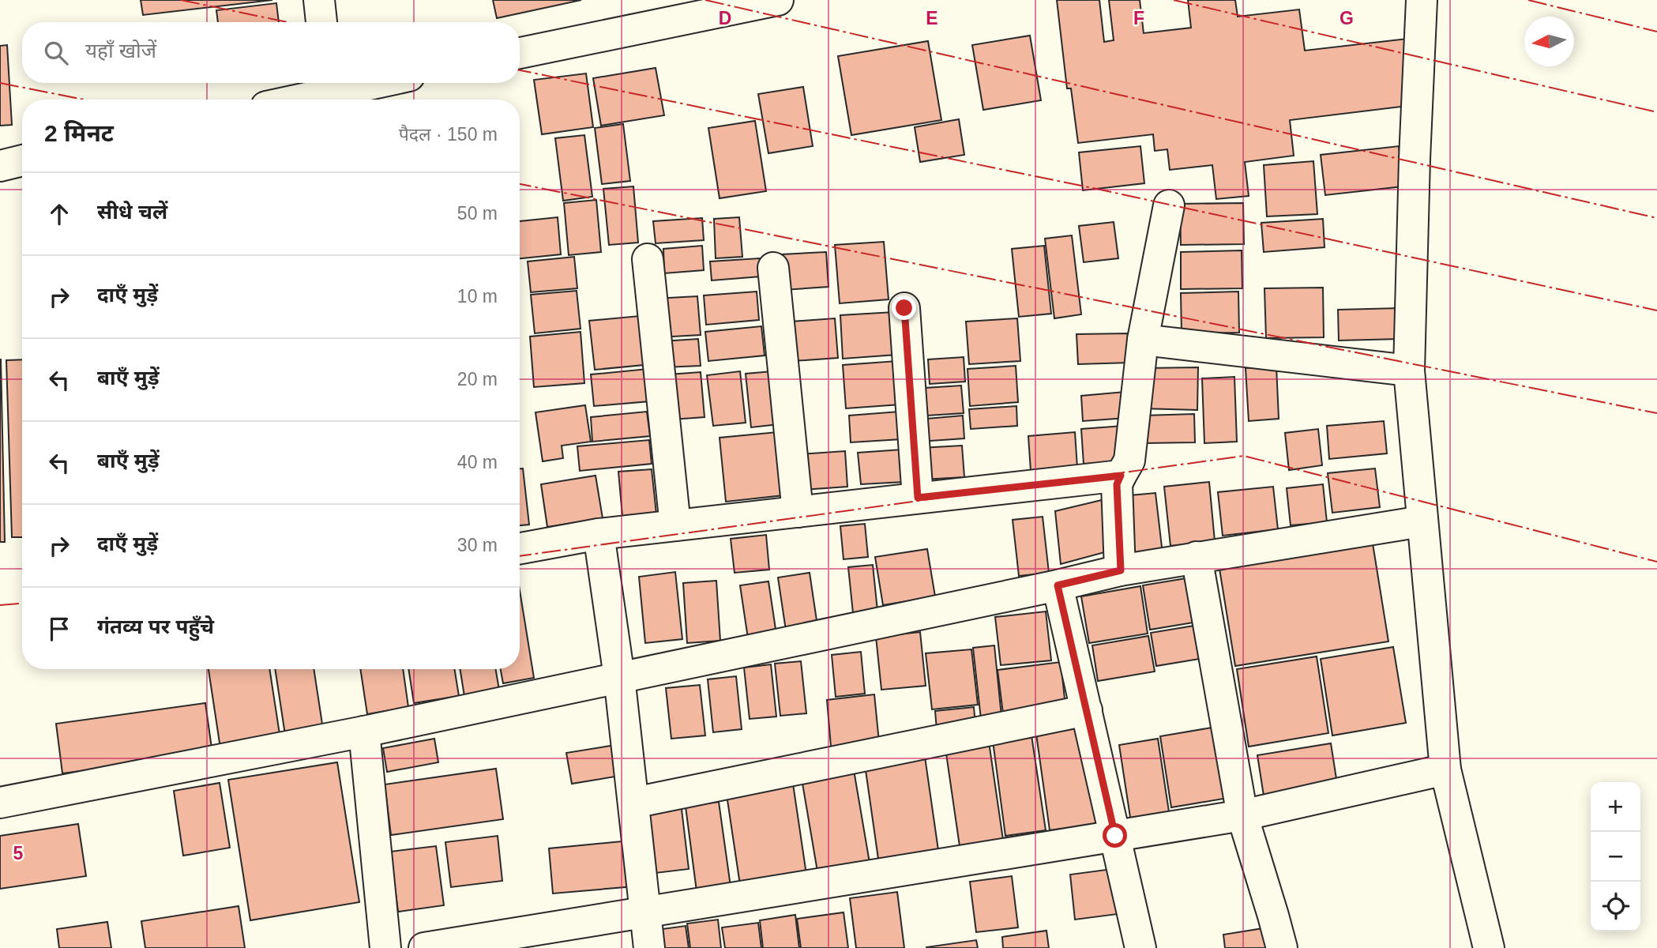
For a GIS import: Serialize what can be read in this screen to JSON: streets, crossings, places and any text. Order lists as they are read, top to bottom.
{
  "north": "left",
  "page": {
    "search": "यहाँ खोजें",
    "heading": ["2 मिनट", "पैदल · 150 m"],
    "list": [
      ["सीधे चलें", "50 m"],
      ["दाएँ मुड़ें", "10 m"],
      ["बाएँ मुड़ें", "20 m"],
      ["बाएँ मुड़ें", "40 m"],
      ["दाएँ मुड़ें", "30 m"],
      "गंतव्य पर पहुँचे"
    ],
    "map_buttons": ["+", "−"]
  },
  "grid": {
    "columns": [
      "D",
      "E",
      "F",
      "G"
    ],
    "rows": ["5"]
  }
}
